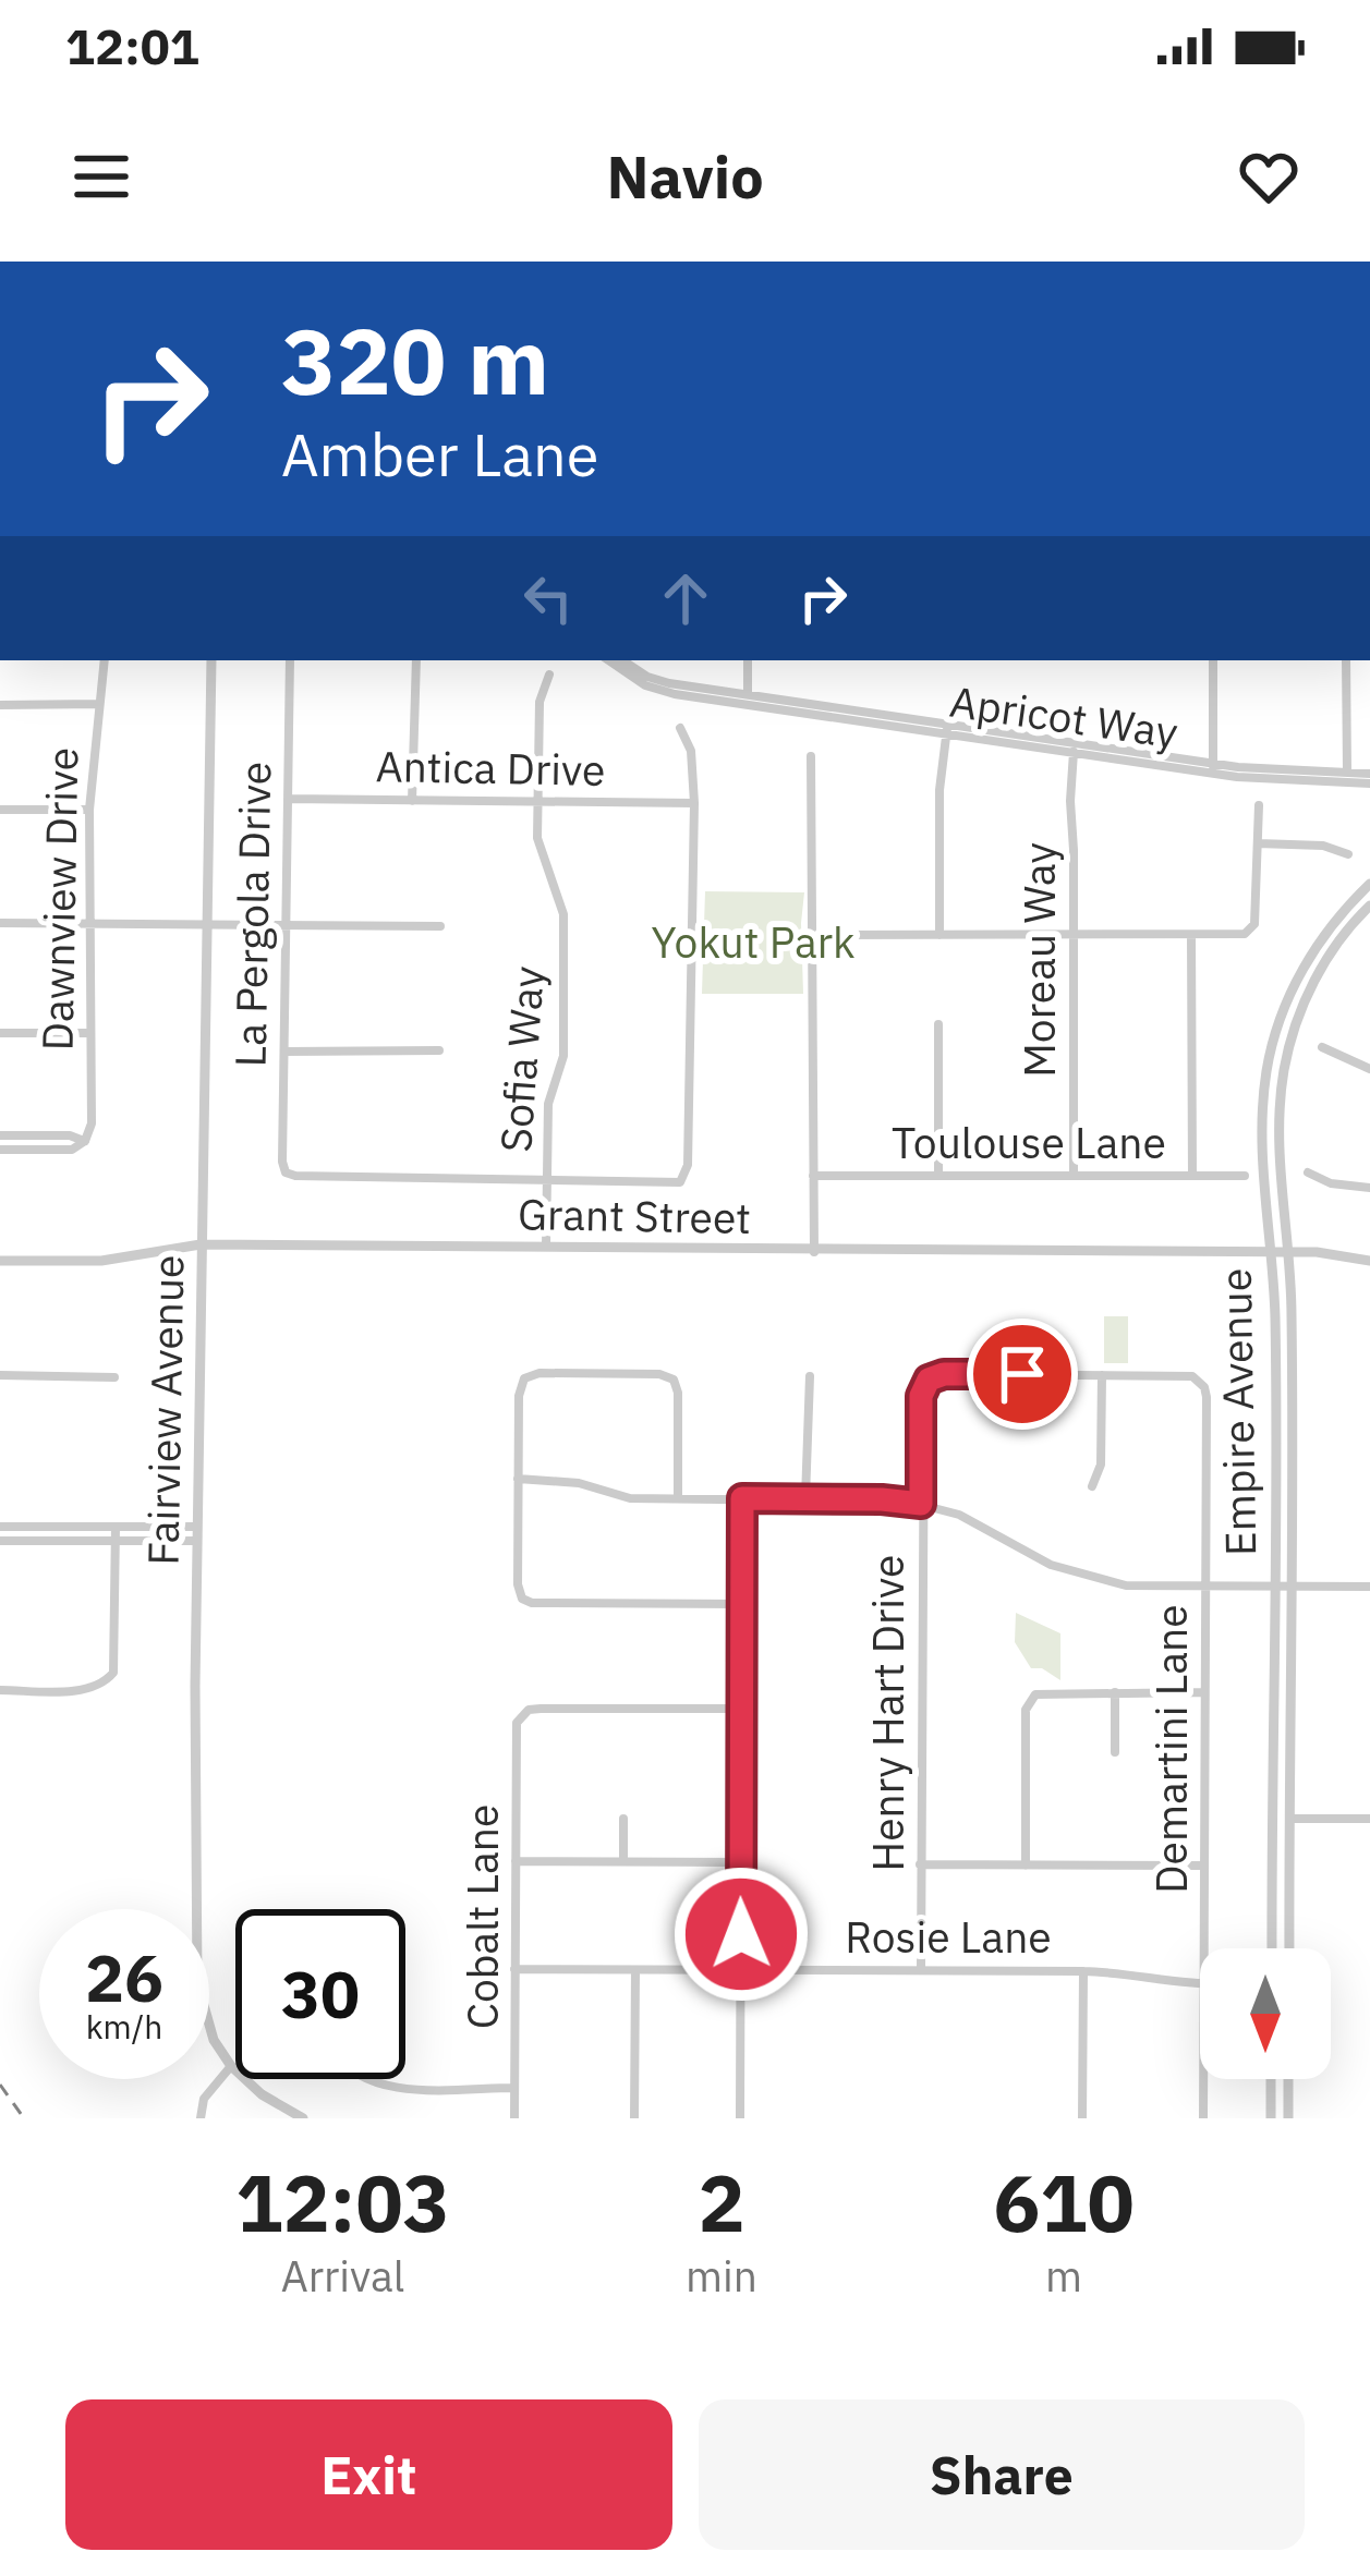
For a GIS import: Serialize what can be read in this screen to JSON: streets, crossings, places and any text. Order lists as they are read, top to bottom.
{
  "streets": {
    "street": [
      "Apricot Way",
      "Antica Drive",
      "Dawnview Drive",
      "La Pergola Drive",
      "Moreau Way",
      "Sofia Way",
      "Toulouse Lane",
      "Grant Street",
      "Fairview Avenue",
      "Empire Avenue",
      "Henry Hart Drive",
      "Demartini Lane",
      "Cobalt Lane",
      "Rosie Lane"
    ]
  },
  "crossings": [
    ["Apricot Way", "Moreau Way"],
    ["Antica Drive", "La Pergola Drive"],
    ["Antica Drive", "Sofia Way"],
    ["La Pergola Drive", "Sofia Way"],
    ["Moreau Way", "Toulouse Lane"],
    ["Sofia Way", "Grant Street"],
    ["Grant Street", "Fairview Avenue"],
    ["Grant Street", "Empire Avenue"],
    ["Henry Hart Drive", "Demartini Lane"],
    ["Henry Hart Drive", "Rosie Lane"],
    ["Cobalt Lane", "Rosie Lane"]
  ],
  "parks": ["Yokut Park"],
  "north": "bottom",
  "page": {
    "status": "12:01",
    "header": "Navio",
    "turn": ["320 m", "Amber Lane"],
    "speed": "26 km/h",
    "limit": "30",
    "eta": [
      "12:03",
      "Arrival",
      "2",
      "min",
      "610",
      "m"
    ],
    "buttons": ["Exit", "Share"]
  }
}
